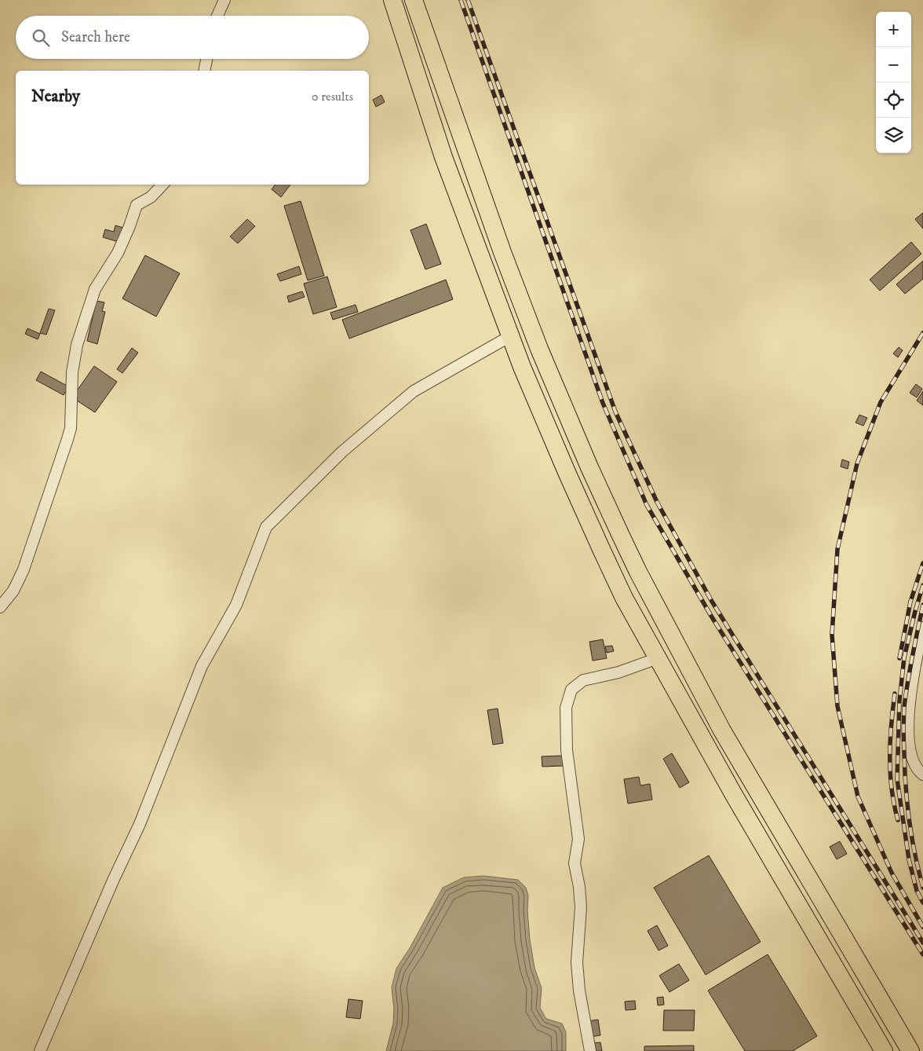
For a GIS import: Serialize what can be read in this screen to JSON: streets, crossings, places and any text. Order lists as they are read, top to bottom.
{
  "page": {
    "map_buttons": ["+", "−"],
    "search": "Search here",
    "heading": ["Nearby", "0 results"]
  }
}
